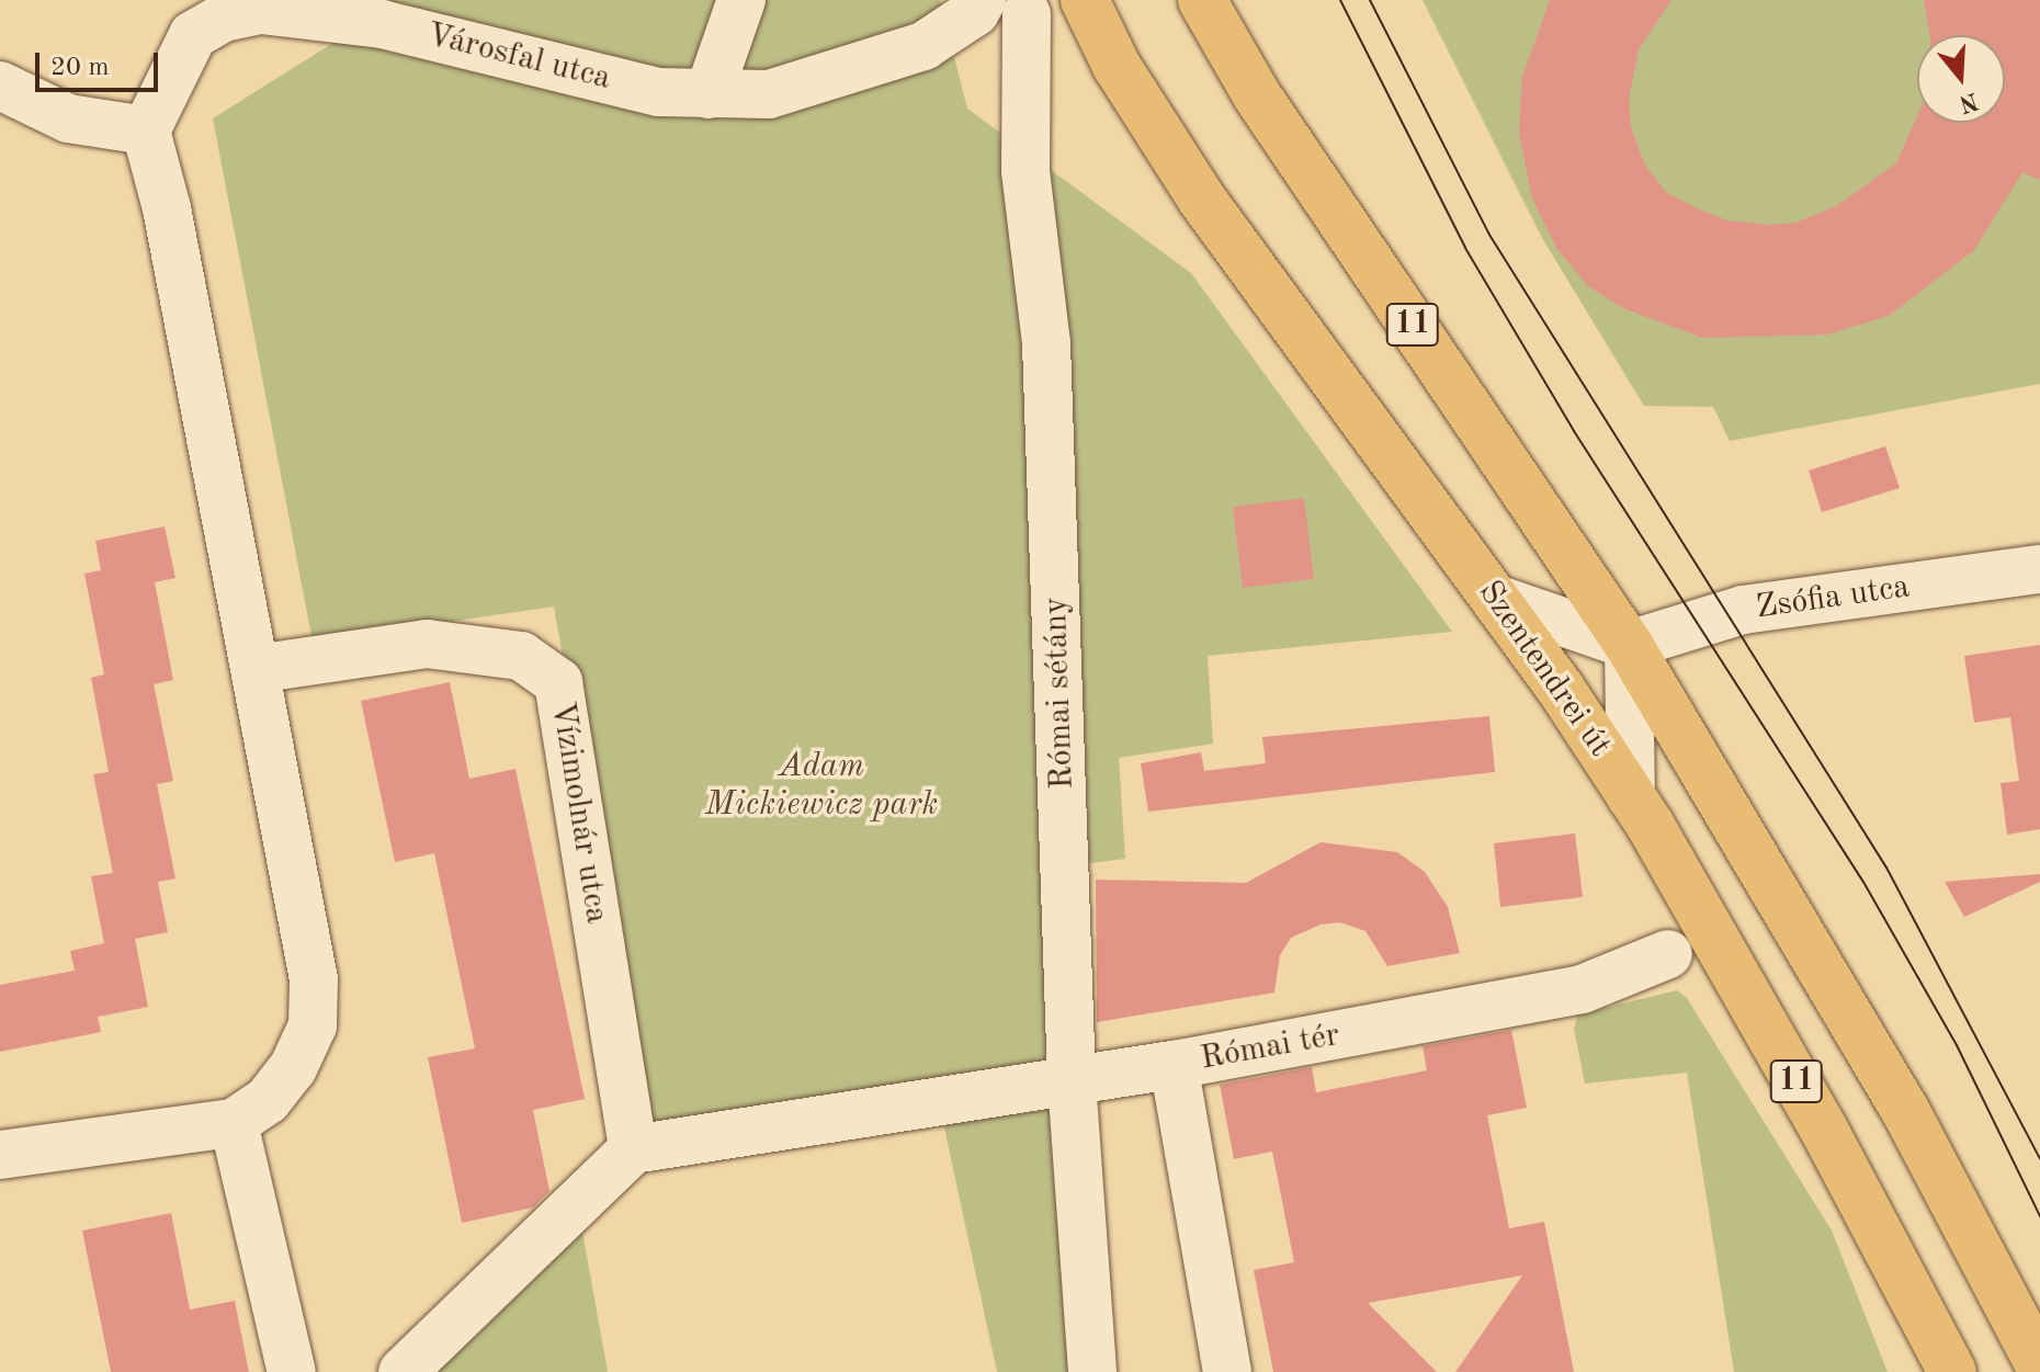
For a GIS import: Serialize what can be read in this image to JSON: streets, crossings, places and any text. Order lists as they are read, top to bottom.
{
  "streets": {
    "main road": ["11", "Szentendrei út"],
    "street": [
      "Városfal utca",
      "Zsófia utca",
      "Római sétány",
      "Vízimolnár utca",
      "Római tér"
    ]
  },
  "crossings": [
    ["11", "Zsófia utca"]
  ],
  "parks": ["Adam Mickiewicz park"],
  "scale_bar": "20 m",
  "north": "bottom"
}
